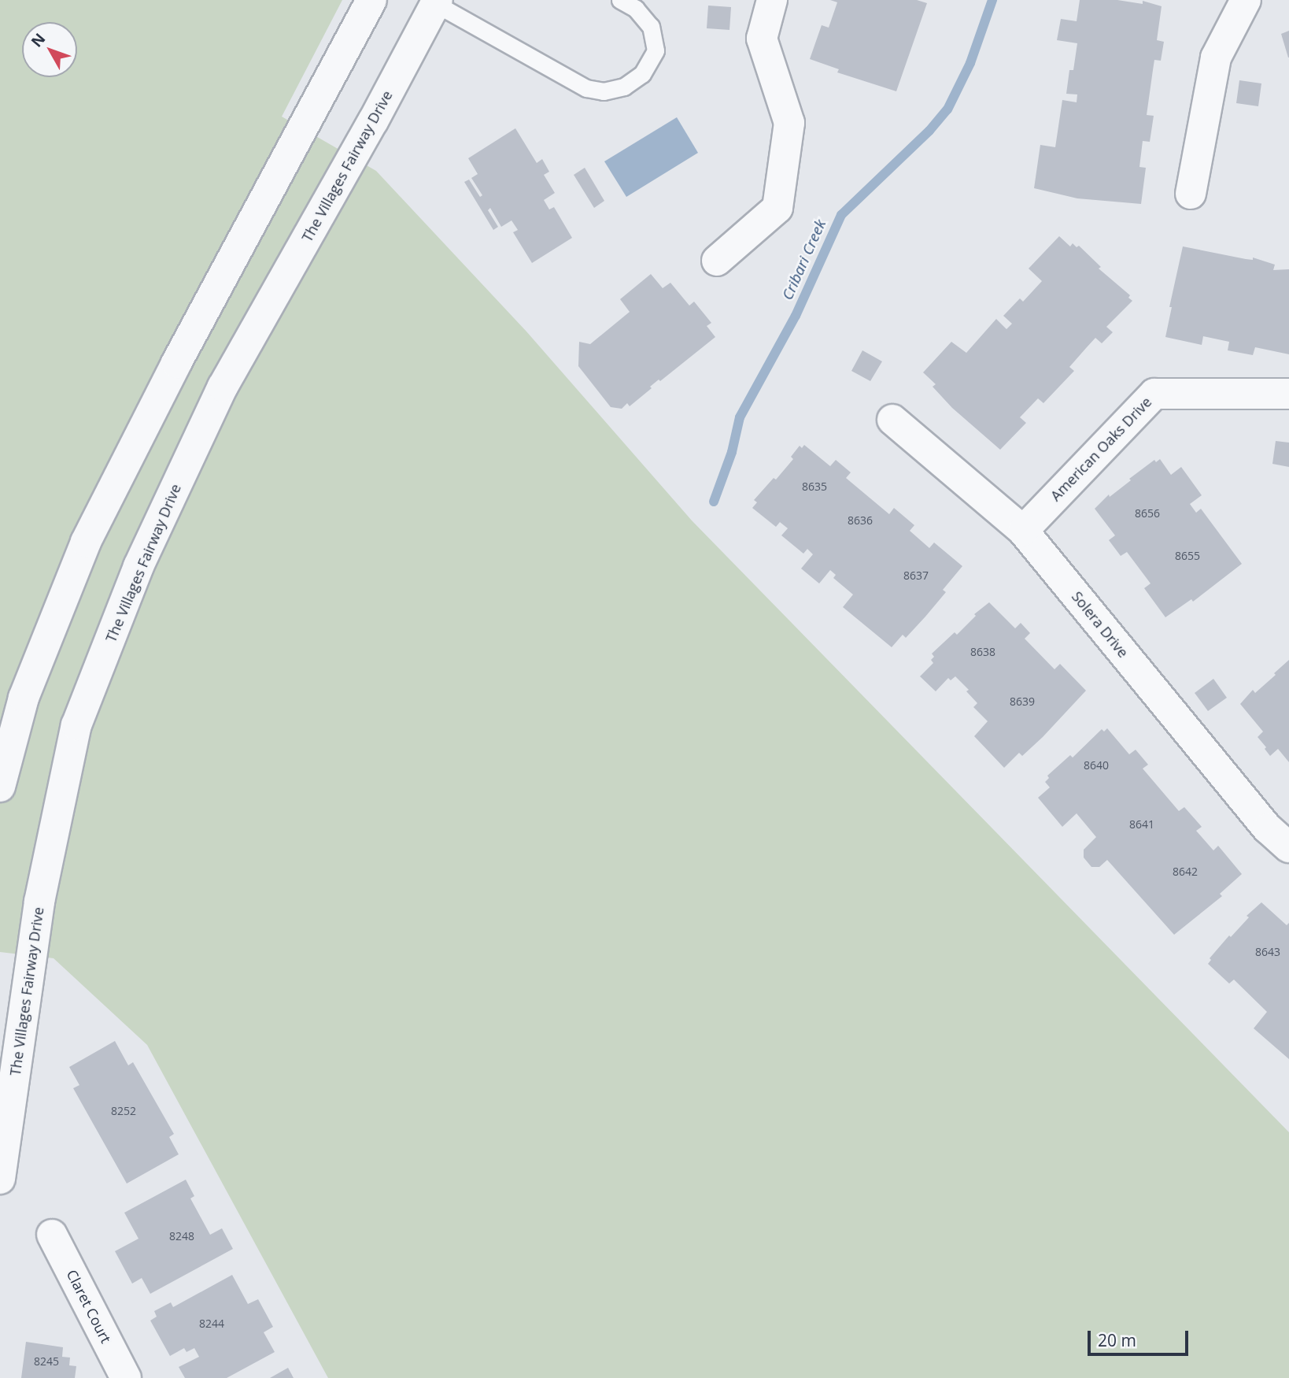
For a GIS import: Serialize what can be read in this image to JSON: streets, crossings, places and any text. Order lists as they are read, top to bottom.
{
  "streets": {
    "street": [
      "The Villages Fairway Drive",
      "American Oaks Drive",
      "Solera Drive",
      "Claret Court"
    ]
  },
  "crossings": [
    ["American Oaks Drive", "Solera Drive"]
  ],
  "water": ["Cribari Creek"],
  "house_numbers": [
    "8635",
    "8656",
    "8636",
    "8655",
    "8637",
    "8638",
    "8639",
    "8640",
    "8641",
    "8642",
    "8643",
    "8252",
    "8248",
    "8244",
    "8245"
  ],
  "scale_bar": "20 m",
  "north": "top left"
}
